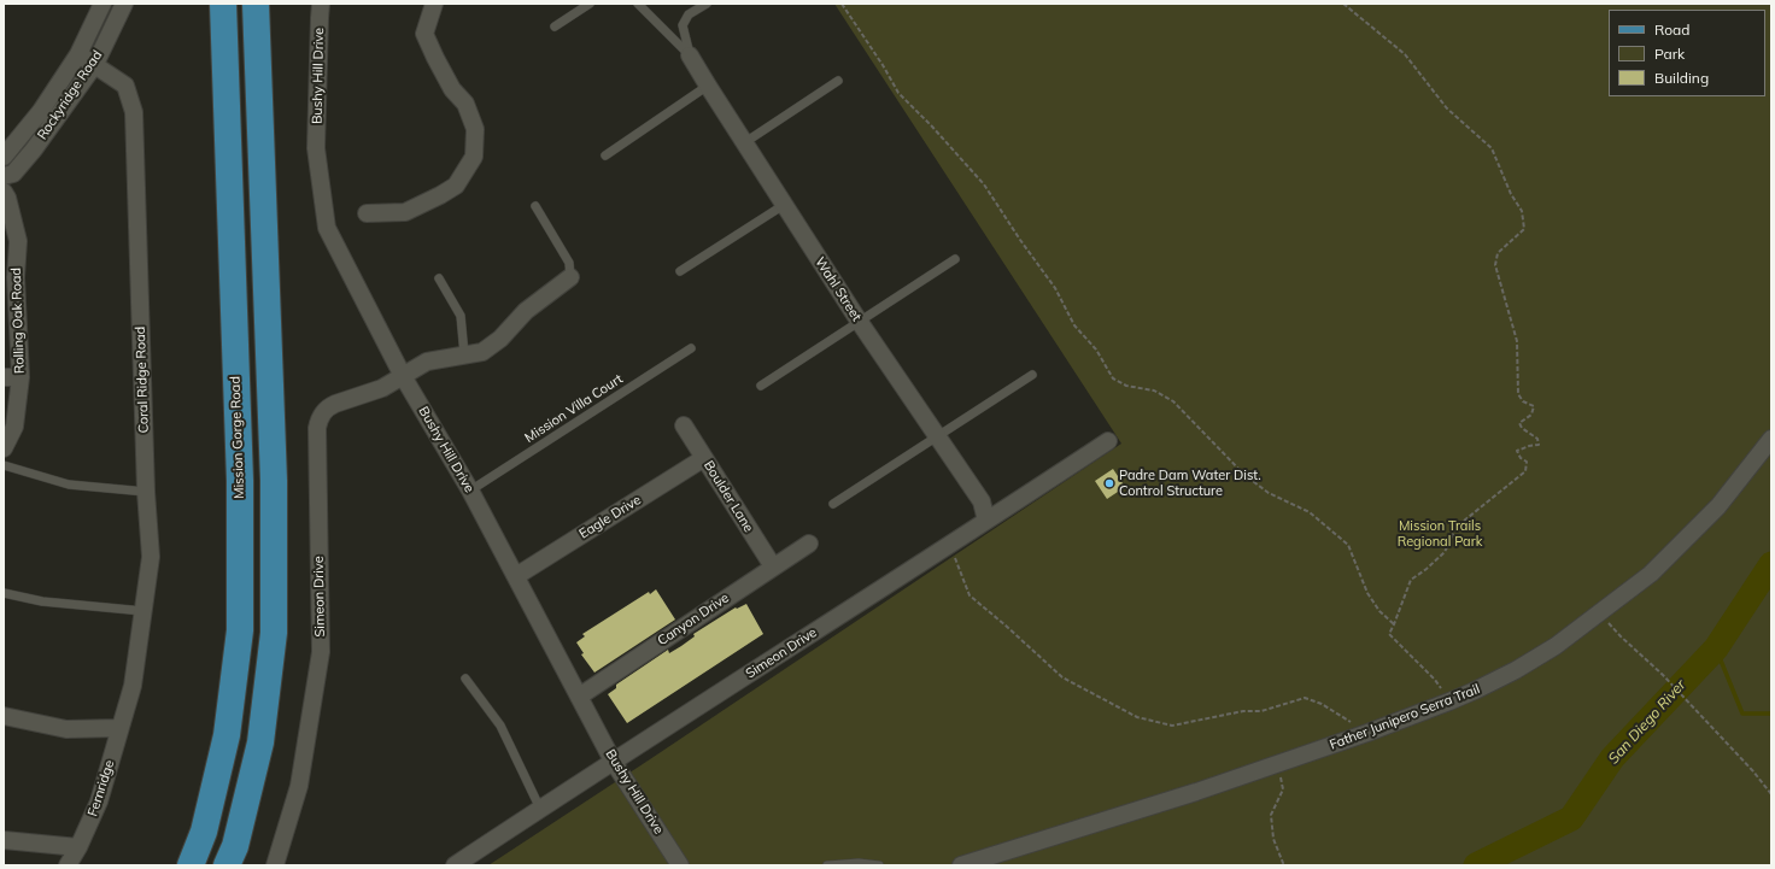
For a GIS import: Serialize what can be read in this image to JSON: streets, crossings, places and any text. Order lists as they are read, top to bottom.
{
  "streets": {
    "main road": ["Mission Gorge Road"],
    "street": [
      "Bushy Hill Drive",
      "Rockyridge Road",
      "Wahl Street",
      "Rolling Oak Road",
      "Coral Ridge Road",
      "Boulder Lane",
      "Eagle Drive",
      "Simeon Drive",
      "Canyon Drive",
      "Father Junipero Serra Trail",
      "Fernridge"
    ],
    "lane": ["Mission Villa Court"]
  },
  "crossings": [
    ["Bushy Hill Drive", "Mission Villa Court"],
    ["Bushy Hill Drive", "Eagle Drive"],
    ["Bushy Hill Drive", "Simeon Drive"],
    ["Bushy Hill Drive", "Canyon Drive"],
    ["Rockyridge Road", "Coral Ridge Road"],
    ["Wahl Street", "Simeon Drive"],
    ["Coral Ridge Road", "Fernridge"],
    ["Boulder Lane", "Eagle Drive"],
    ["Boulder Lane", "Canyon Drive"]
  ],
  "water": ["San Diego River"],
  "parks": ["Mission Trails Regional Park"],
  "places": ["Padre Dam Water Dist. Control Structure"],
  "legend": ["Road", "Park", "Building"]
}
